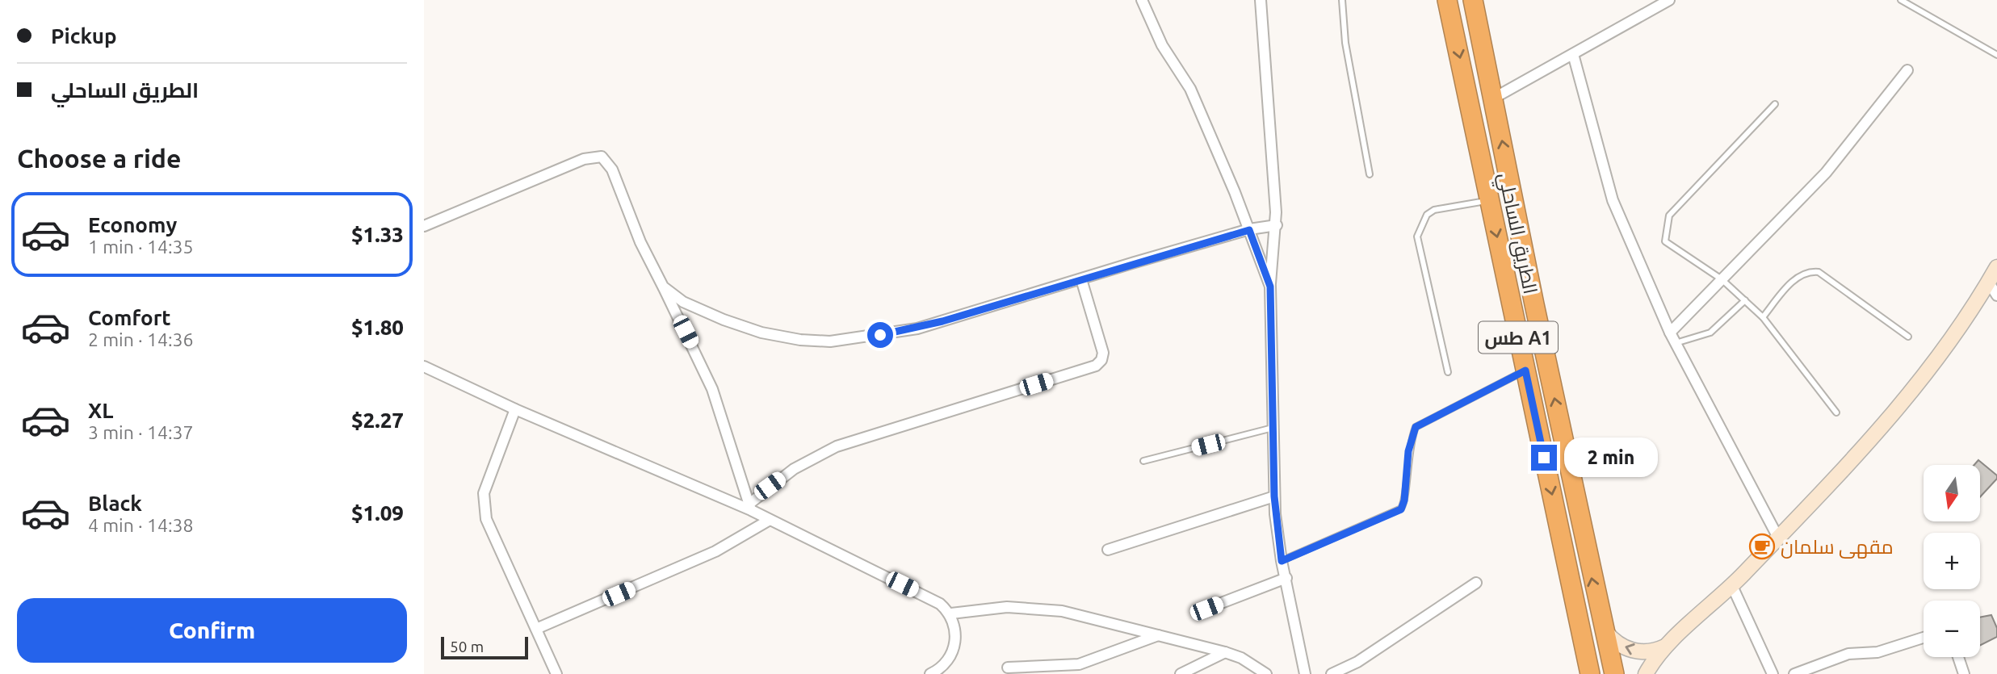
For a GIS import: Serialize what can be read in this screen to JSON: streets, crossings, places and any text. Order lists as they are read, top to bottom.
{
  "streets": {
    "highway": ["الطريق الساحلي", "طس A1"]
  },
  "places": {
    "cafe": ["مقهى سلمان"]
  },
  "scale_bar": "50 m",
  "north": "bottom",
  "page": {
    "banner": ["Pickup", "الطريق الساحلي"],
    "heading": "Choose a ride",
    "list": [
      {
        "name": "Economy",
        "note": "1 min · 14:35",
        "value": "$1.33"
      },
      {
        "name": "Comfort",
        "note": "2 min · 14:36",
        "value": "$1.80"
      },
      {
        "name": "XL",
        "note": "3 min · 14:37",
        "value": "$2.27"
      },
      {
        "name": "Black",
        "note": "4 min · 14:38",
        "value": "$1.09"
      }
    ],
    "bubble": "2 min",
    "map_buttons": ["+", "−"],
    "buttons": "Confirm",
    "scale": "50 m"
  }
}
